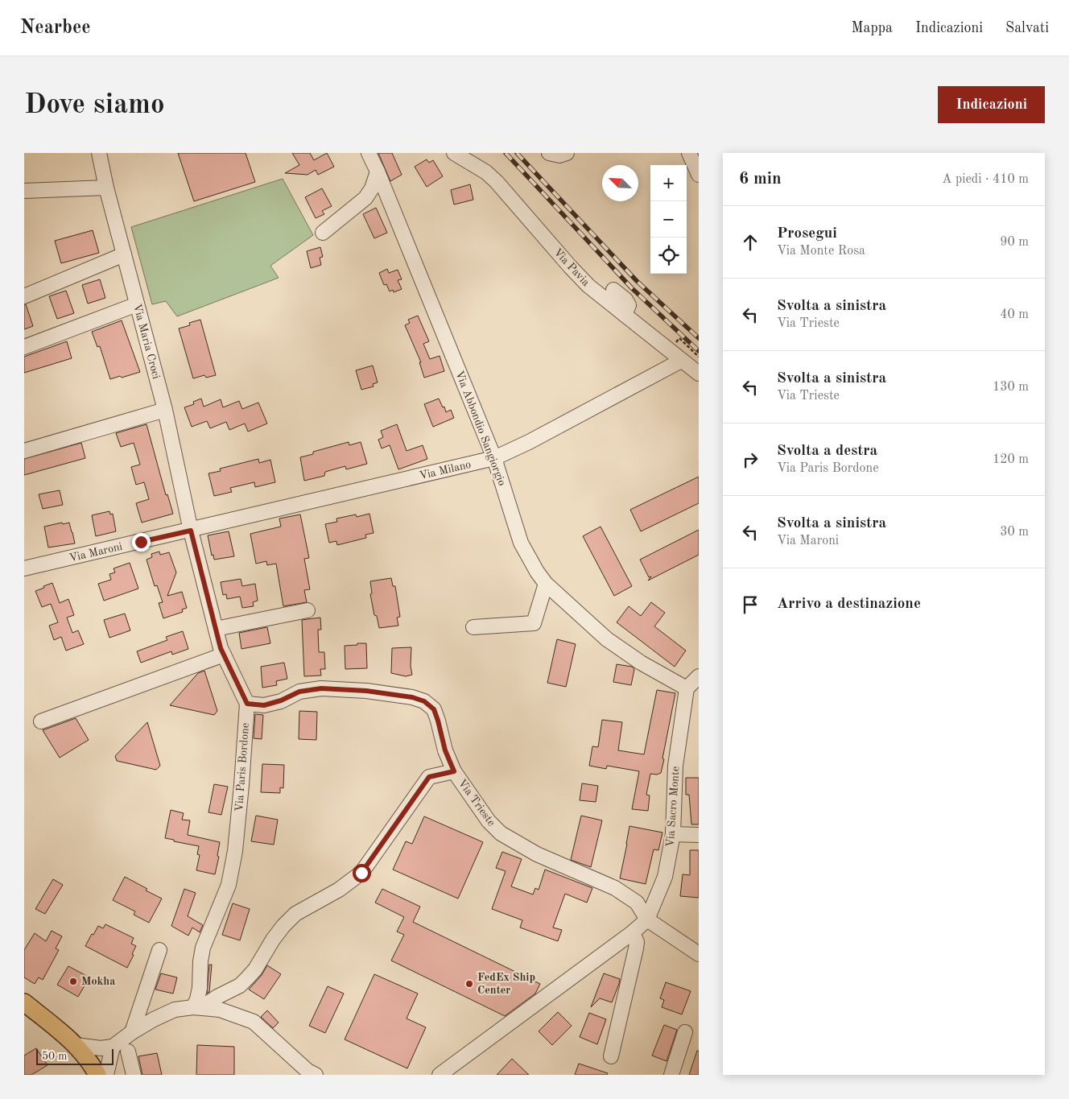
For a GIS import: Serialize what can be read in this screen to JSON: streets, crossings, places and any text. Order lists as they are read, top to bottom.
{
  "streets": {
    "street": [
      "Via Pavia",
      "Via Maria Croci",
      "Via Abbondio Sangiorgio",
      "Via Milano",
      "Via Maroni",
      "Via Paris Bordone",
      "Via Trieste",
      "Via Sacro Monte"
    ]
  },
  "crossings": [
    ["Via Pavia", "Via Milano"],
    ["Via Maria Croci", "Via Milano"],
    ["Via Maria Croci", "Via Maroni"],
    ["Via Maria Croci", "Via Paris Bordone"],
    ["Via Abbondio Sangiorgio", "Via Milano"],
    ["Via Abbondio Sangiorgio", "Via Sacro Monte"],
    ["Via Milano", "Via Maroni"],
    ["Via Milano", "Via Paris Bordone"],
    ["Via Maroni", "Via Paris Bordone"],
    ["Via Paris Bordone", "Via Trieste"],
    ["Via Trieste", "Via Sacro Monte"]
  ],
  "places": ["Mokha", "FedEx Ship Center"],
  "scale_bar": "50 m",
  "north": "top left",
  "page": {
    "header": "Nearbee",
    "nav": ["Mappa", "Indicazioni", "Salvati"],
    "buttons": "Indicazioni",
    "title": "Dove siamo",
    "heading": ["6 min", "A piedi · 410 m"],
    "map_buttons": ["+", "−"],
    "list": [
      ["Prosegui", "Via Monte Rosa", "90 m"],
      ["Svolta a sinistra", "Via Trieste", "40 m"],
      ["Svolta a sinistra", "Via Trieste", "130 m"],
      ["Svolta a destra", "Via Paris Bordone", "120 m"],
      ["Svolta a sinistra", "Via Maroni", "30 m"],
      "Arrivo a destinazione"
    ],
    "scale": "50 m"
  }
}
